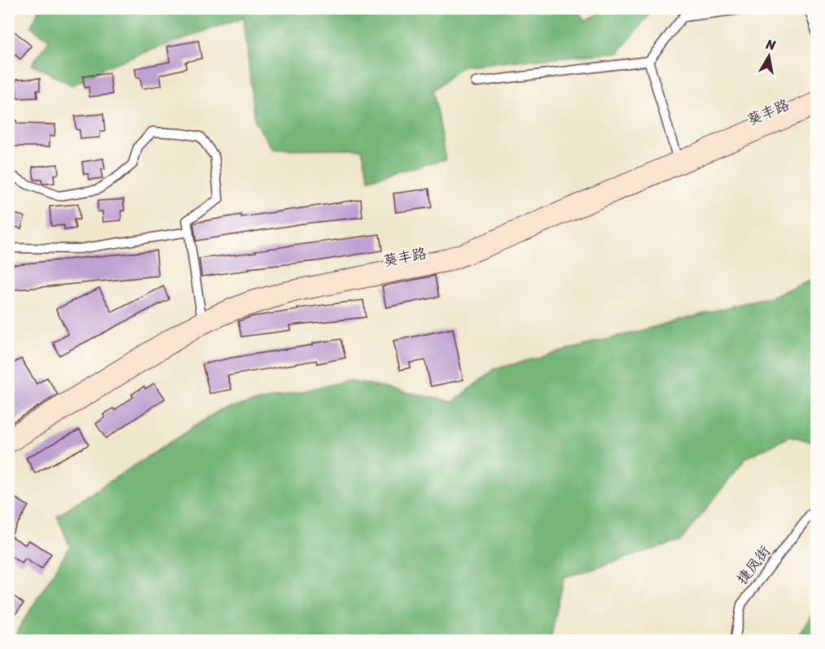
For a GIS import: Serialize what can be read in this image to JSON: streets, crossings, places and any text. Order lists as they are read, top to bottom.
{
  "streets": {
    "main road": ["葵丰路"],
    "street": ["捷凤街"]
  },
  "north": "top"
}
